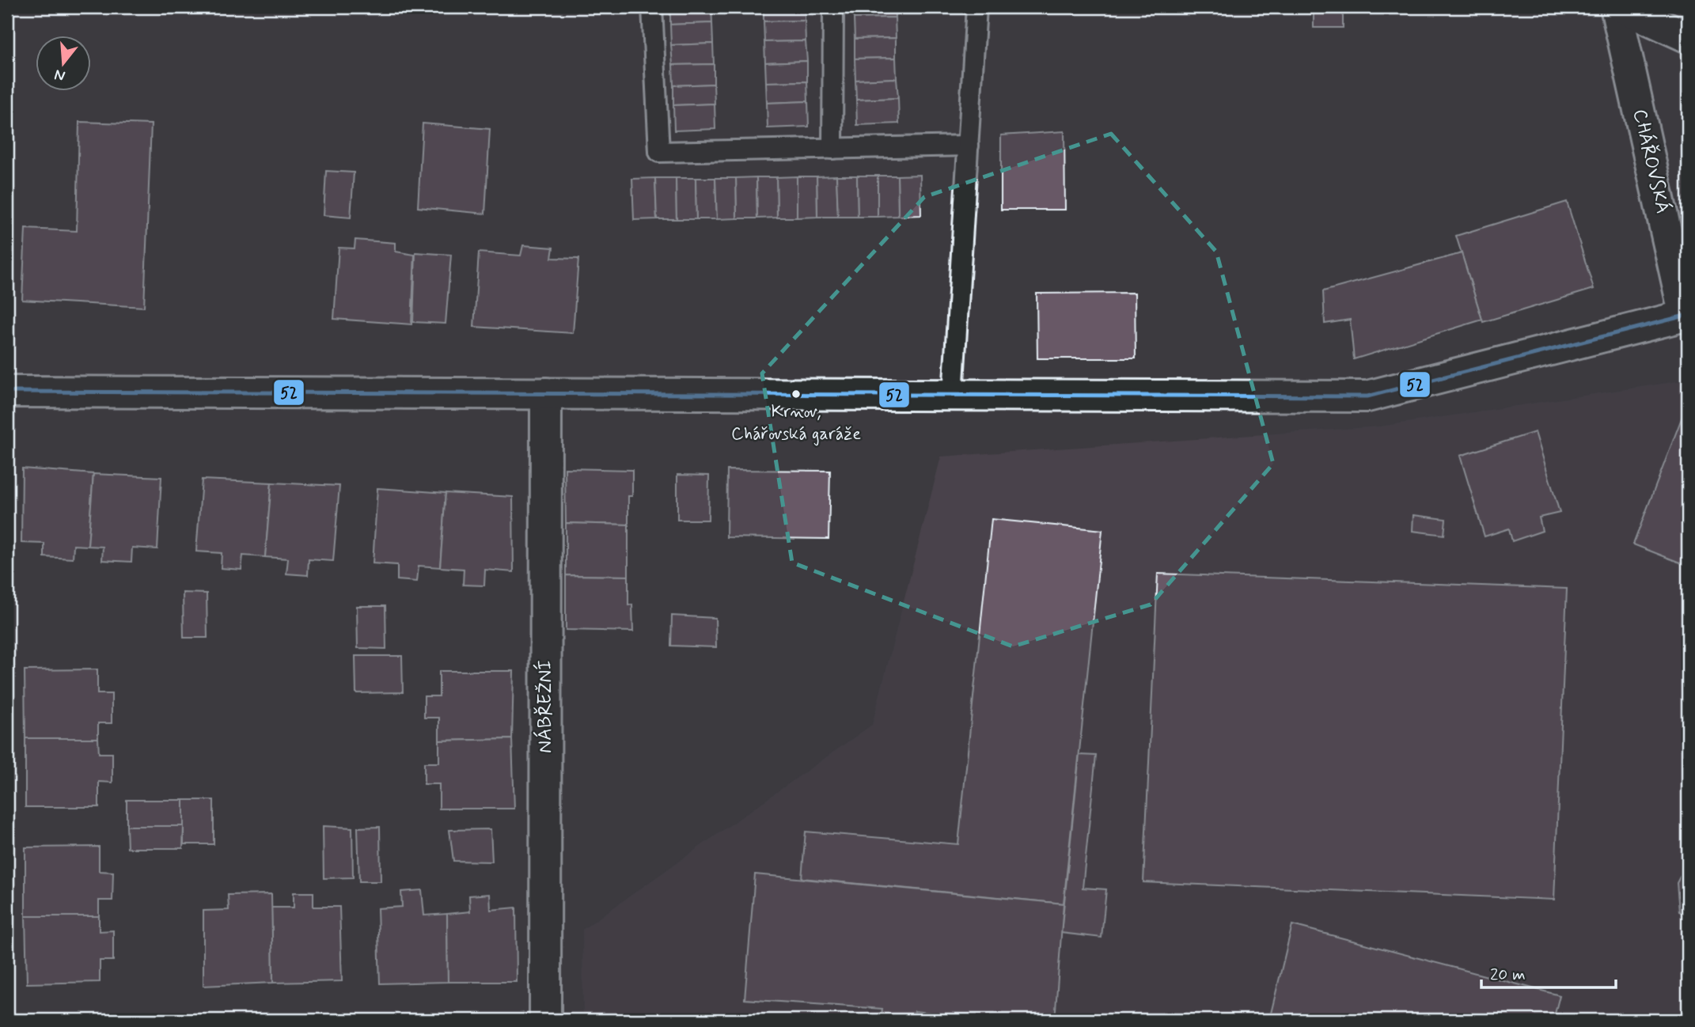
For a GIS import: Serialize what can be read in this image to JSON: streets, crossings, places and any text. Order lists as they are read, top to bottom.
{
  "streets": {
    "street": ["CHÁŘOVSKÁ", "NÁBŘEŽNÍ"]
  },
  "crossings": [
    ["CHÁŘOVSKÁ", "NÁBŘEŽNÍ"]
  ],
  "places": ["Krnov, Chářovská garáže"],
  "lines": ["transit line 52"],
  "scale_bar": "20 m",
  "north": "bottom"
}
